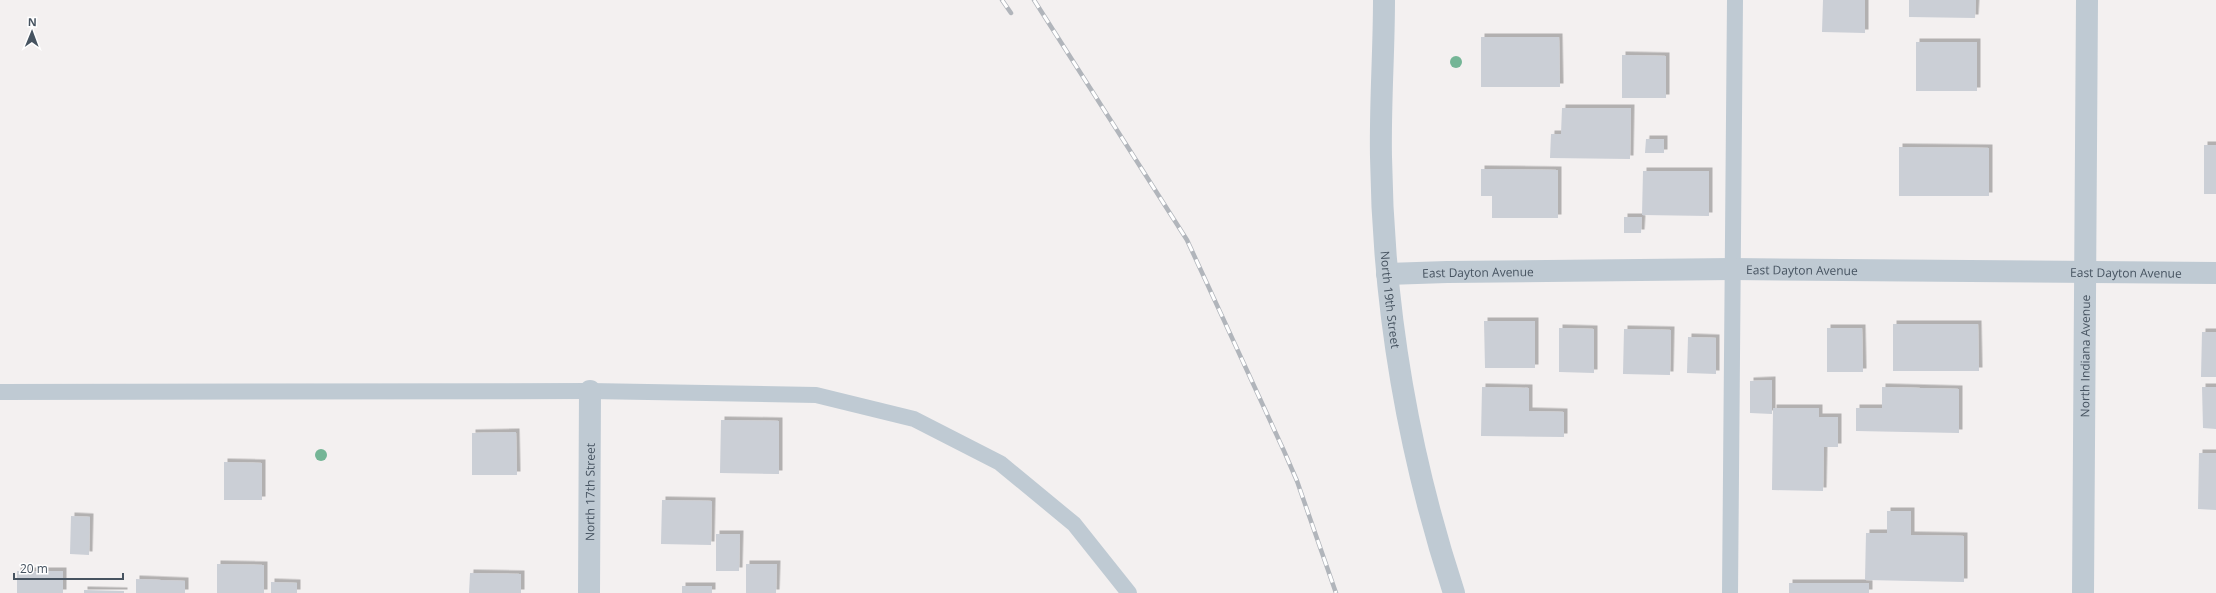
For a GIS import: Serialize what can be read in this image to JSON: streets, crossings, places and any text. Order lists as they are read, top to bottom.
{
  "streets": {
    "street": [
      "East Dayton Avenue",
      "North 19th Street",
      "North Indiana Avenue",
      "North 17th Street"
    ]
  },
  "crossings": [
    ["East Dayton Avenue", "North 19th Street"],
    ["East Dayton Avenue", "North Indiana Avenue"]
  ],
  "scale_bar": "20 m",
  "north": "top"
}
